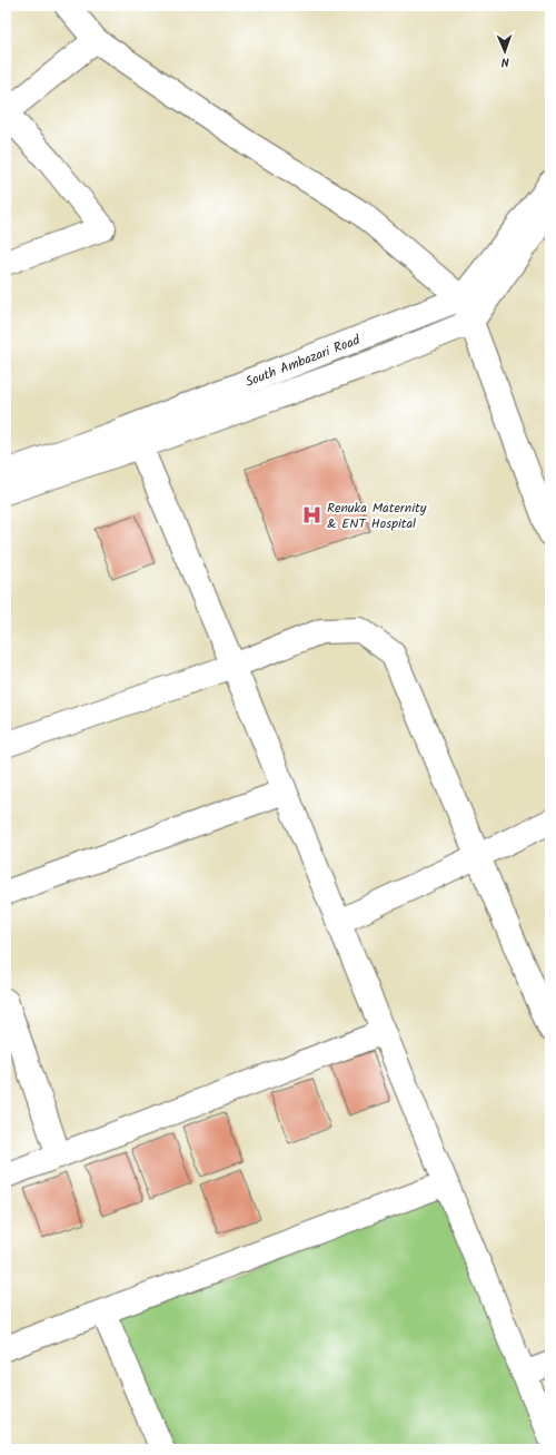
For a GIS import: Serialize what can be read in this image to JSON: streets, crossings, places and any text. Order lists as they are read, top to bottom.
{
  "streets": {
    "street": ["South Ambazari Road"]
  },
  "places": {
    "hospital": ["Renuka Maternity & ENT Hospital"]
  },
  "north": "bottom"
}
